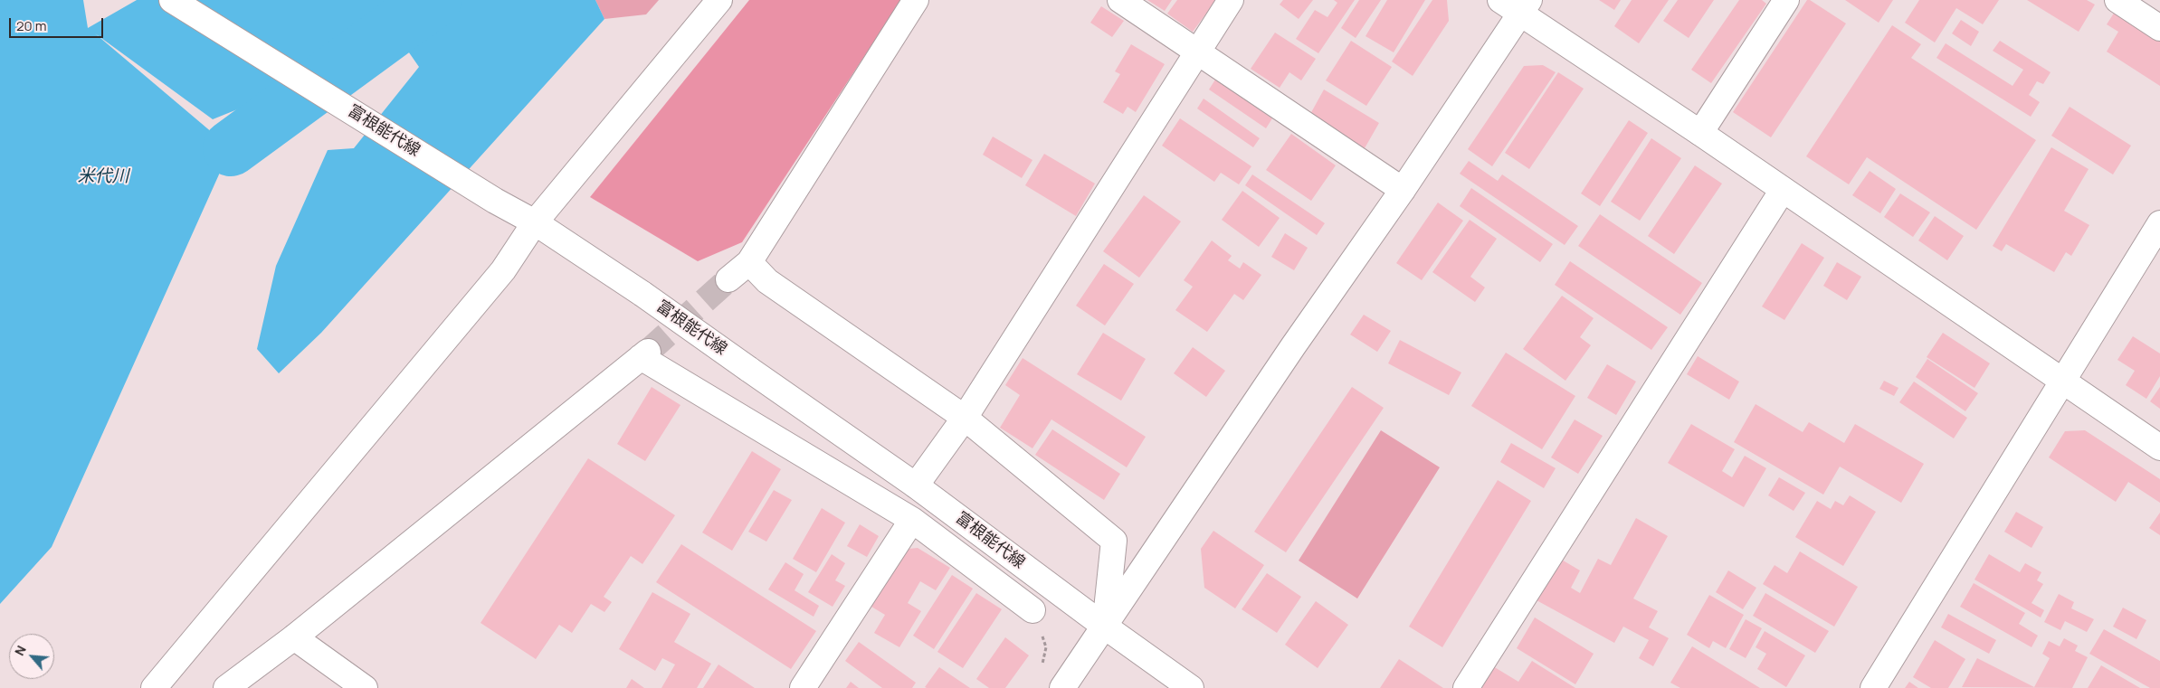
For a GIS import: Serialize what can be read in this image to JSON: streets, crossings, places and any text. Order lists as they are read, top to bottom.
{
  "streets": {
    "street": ["富根能代線"]
  },
  "water": ["米代川"],
  "scale_bar": "20 m",
  "north": "top left"
}
